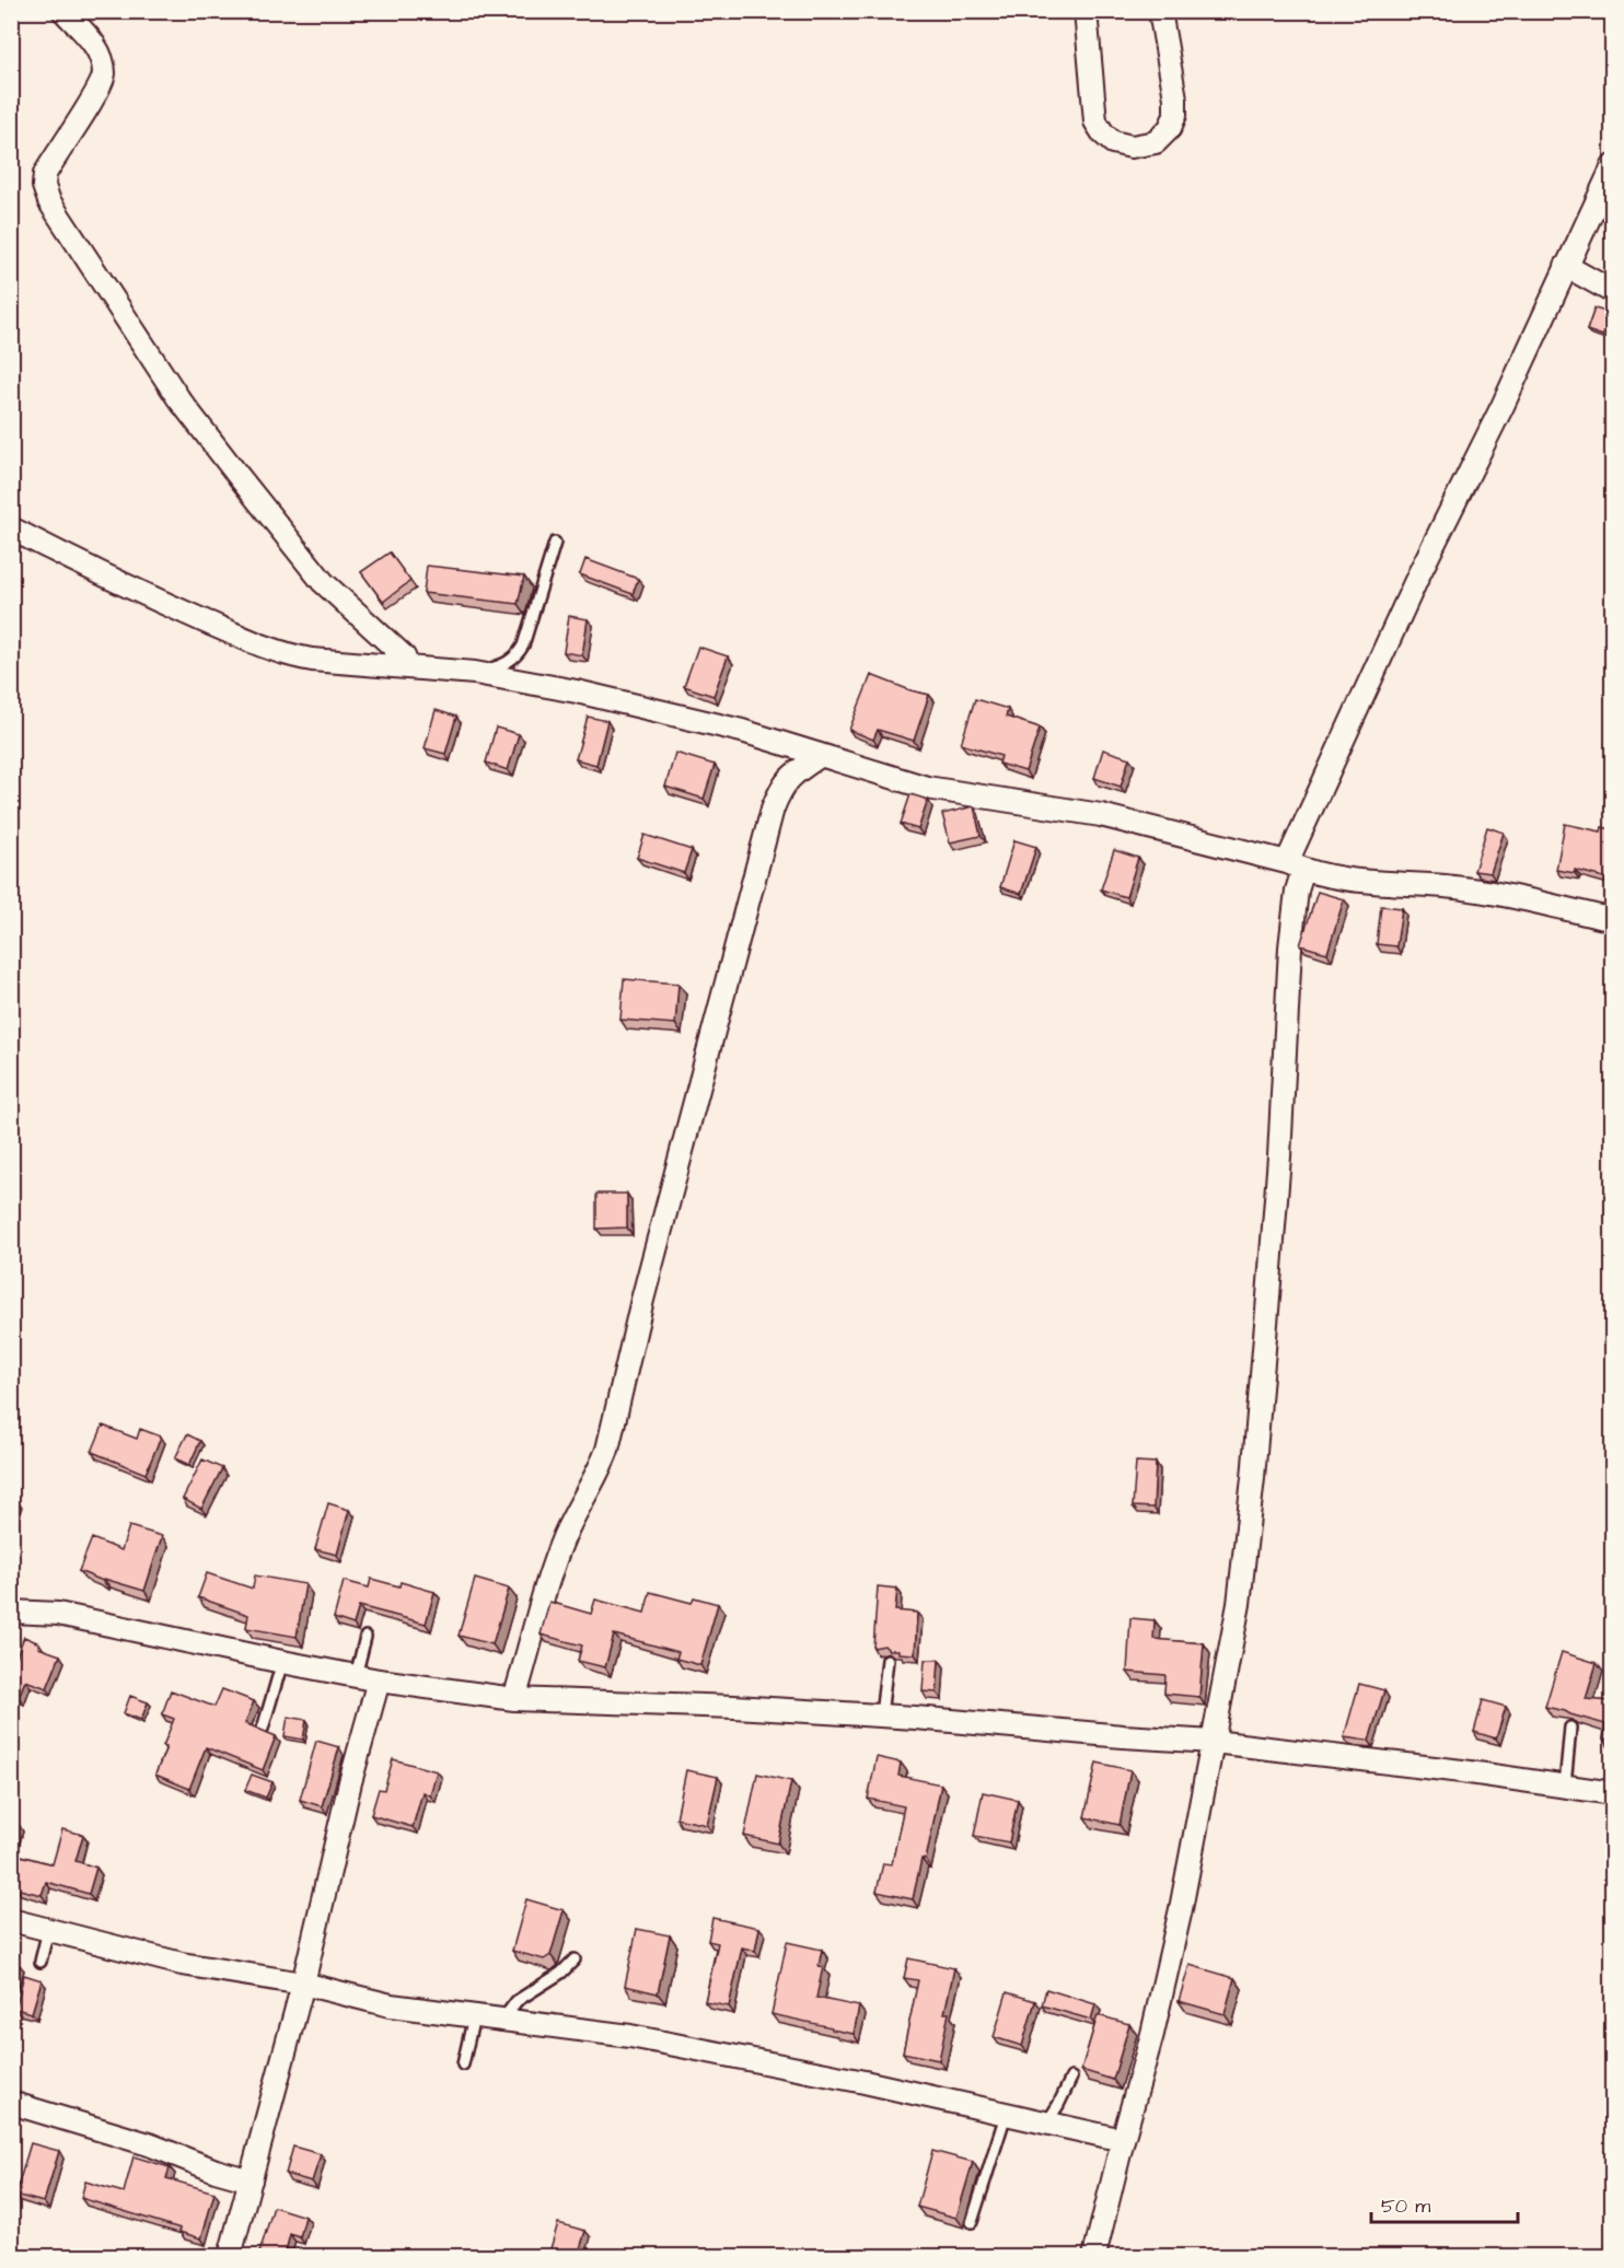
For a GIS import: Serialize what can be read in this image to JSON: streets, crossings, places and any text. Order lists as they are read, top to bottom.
{
  "scale_bar": "50 m"
}
